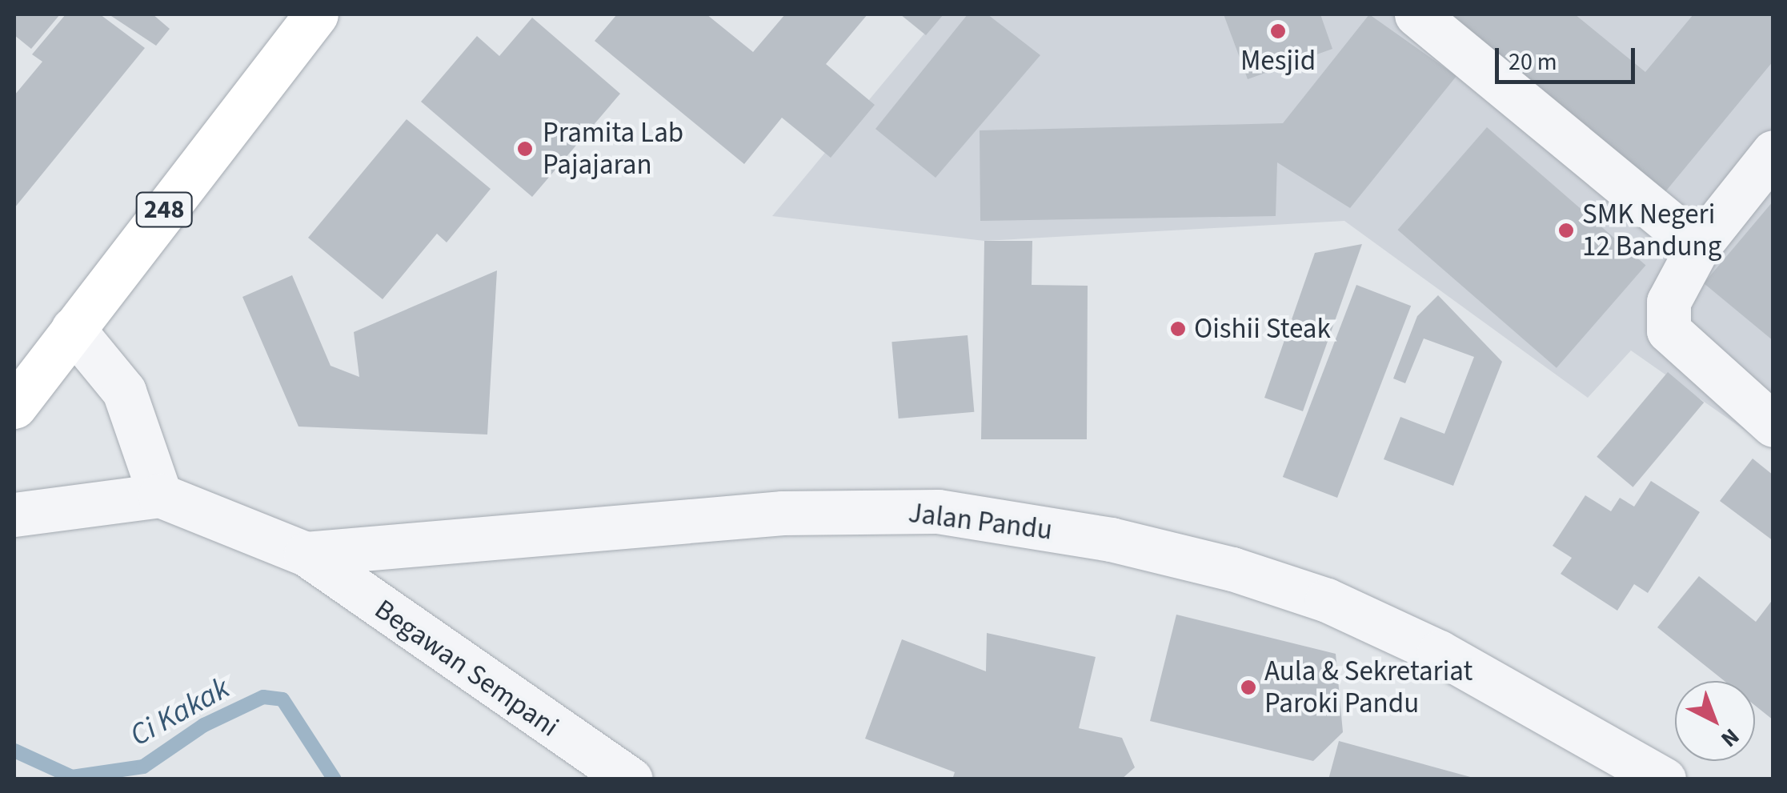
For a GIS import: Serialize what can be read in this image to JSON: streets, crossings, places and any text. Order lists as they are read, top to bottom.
{
  "streets": {
    "highway": ["248"],
    "street": ["Jalan Pandu", "Begawan Sempani"]
  },
  "crossings": [
    ["Jalan Pandu", "Begawan Sempani"]
  ],
  "water": ["Ci Kakak"],
  "places": [
    "Mesjid",
    "Pramita Lab Pajajaran",
    "SMK Negeri 12 Bandung",
    "Oishii Steak",
    "Aula & Sekretariat Paroki Pandu"
  ],
  "scale_bar": "20 m",
  "north": "bottom right"
}
